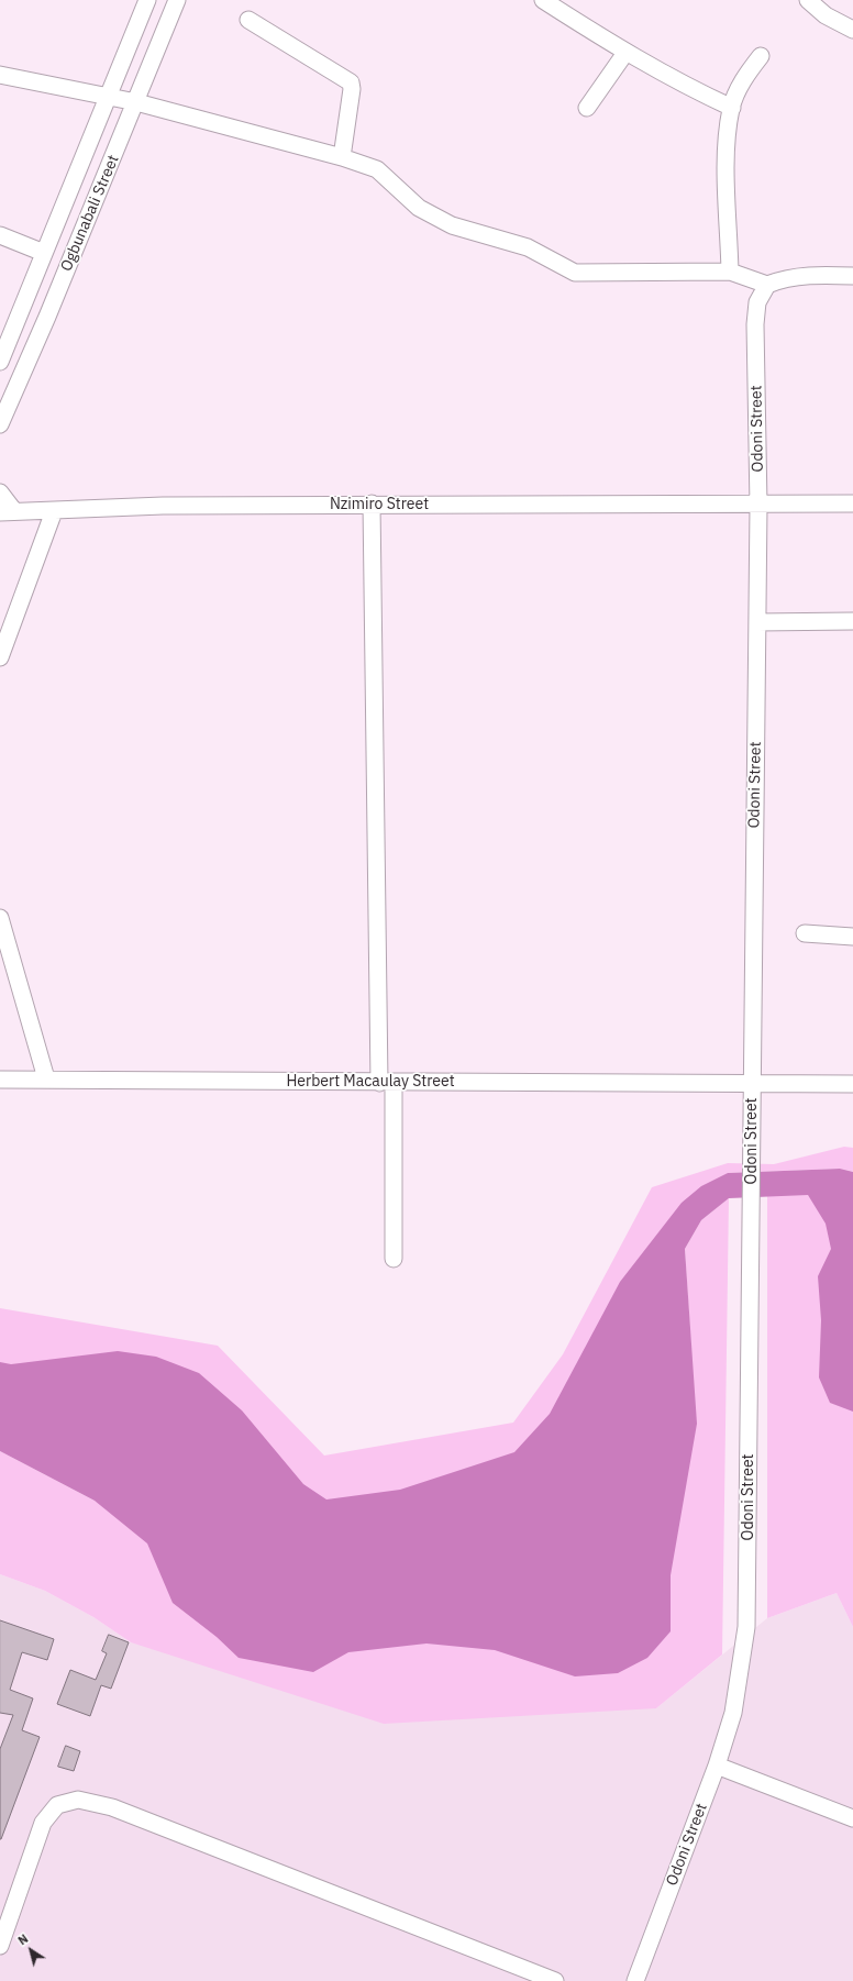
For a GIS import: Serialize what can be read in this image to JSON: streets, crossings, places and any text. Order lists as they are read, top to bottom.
{
  "streets": {
    "street": [
      "Ogbunabali Street",
      "Odoni Street",
      "Nzimiro Street",
      "Herbert Macaulay Street"
    ]
  },
  "crossings": [
    ["Odoni Street", "Nzimiro Street"],
    ["Odoni Street", "Herbert Macaulay Street"]
  ],
  "north": "top left"
}
